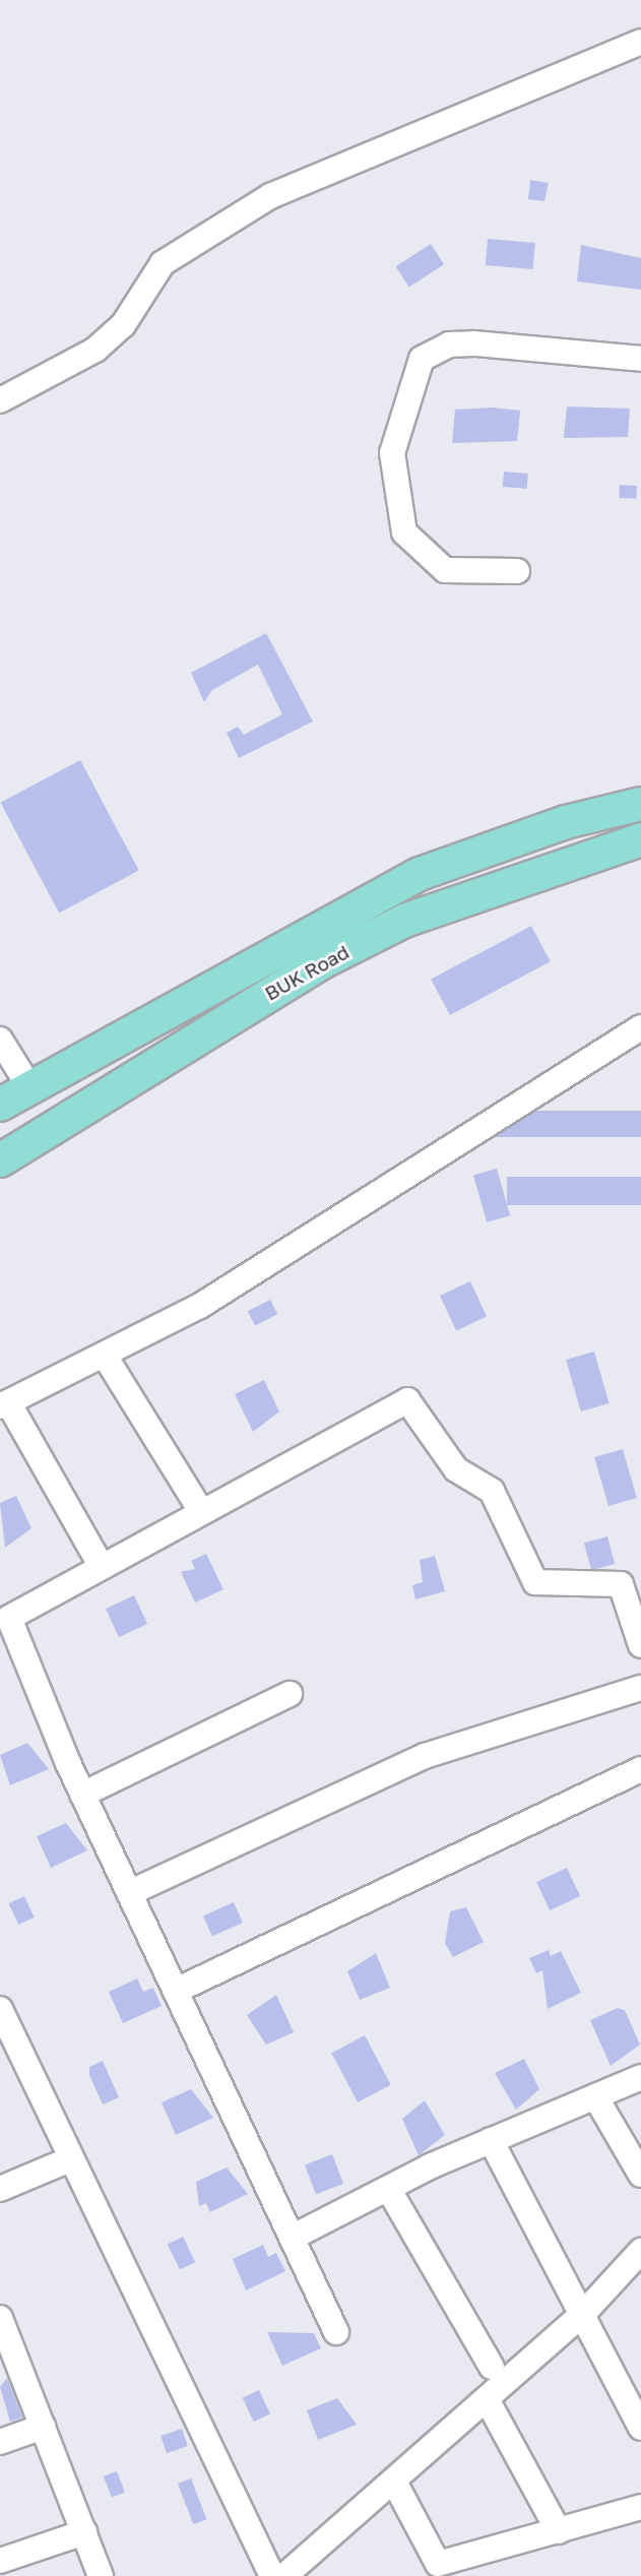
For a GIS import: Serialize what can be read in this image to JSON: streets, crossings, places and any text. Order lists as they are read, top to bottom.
{
  "streets": {
    "main road": ["BUK Road"]
  }
}
